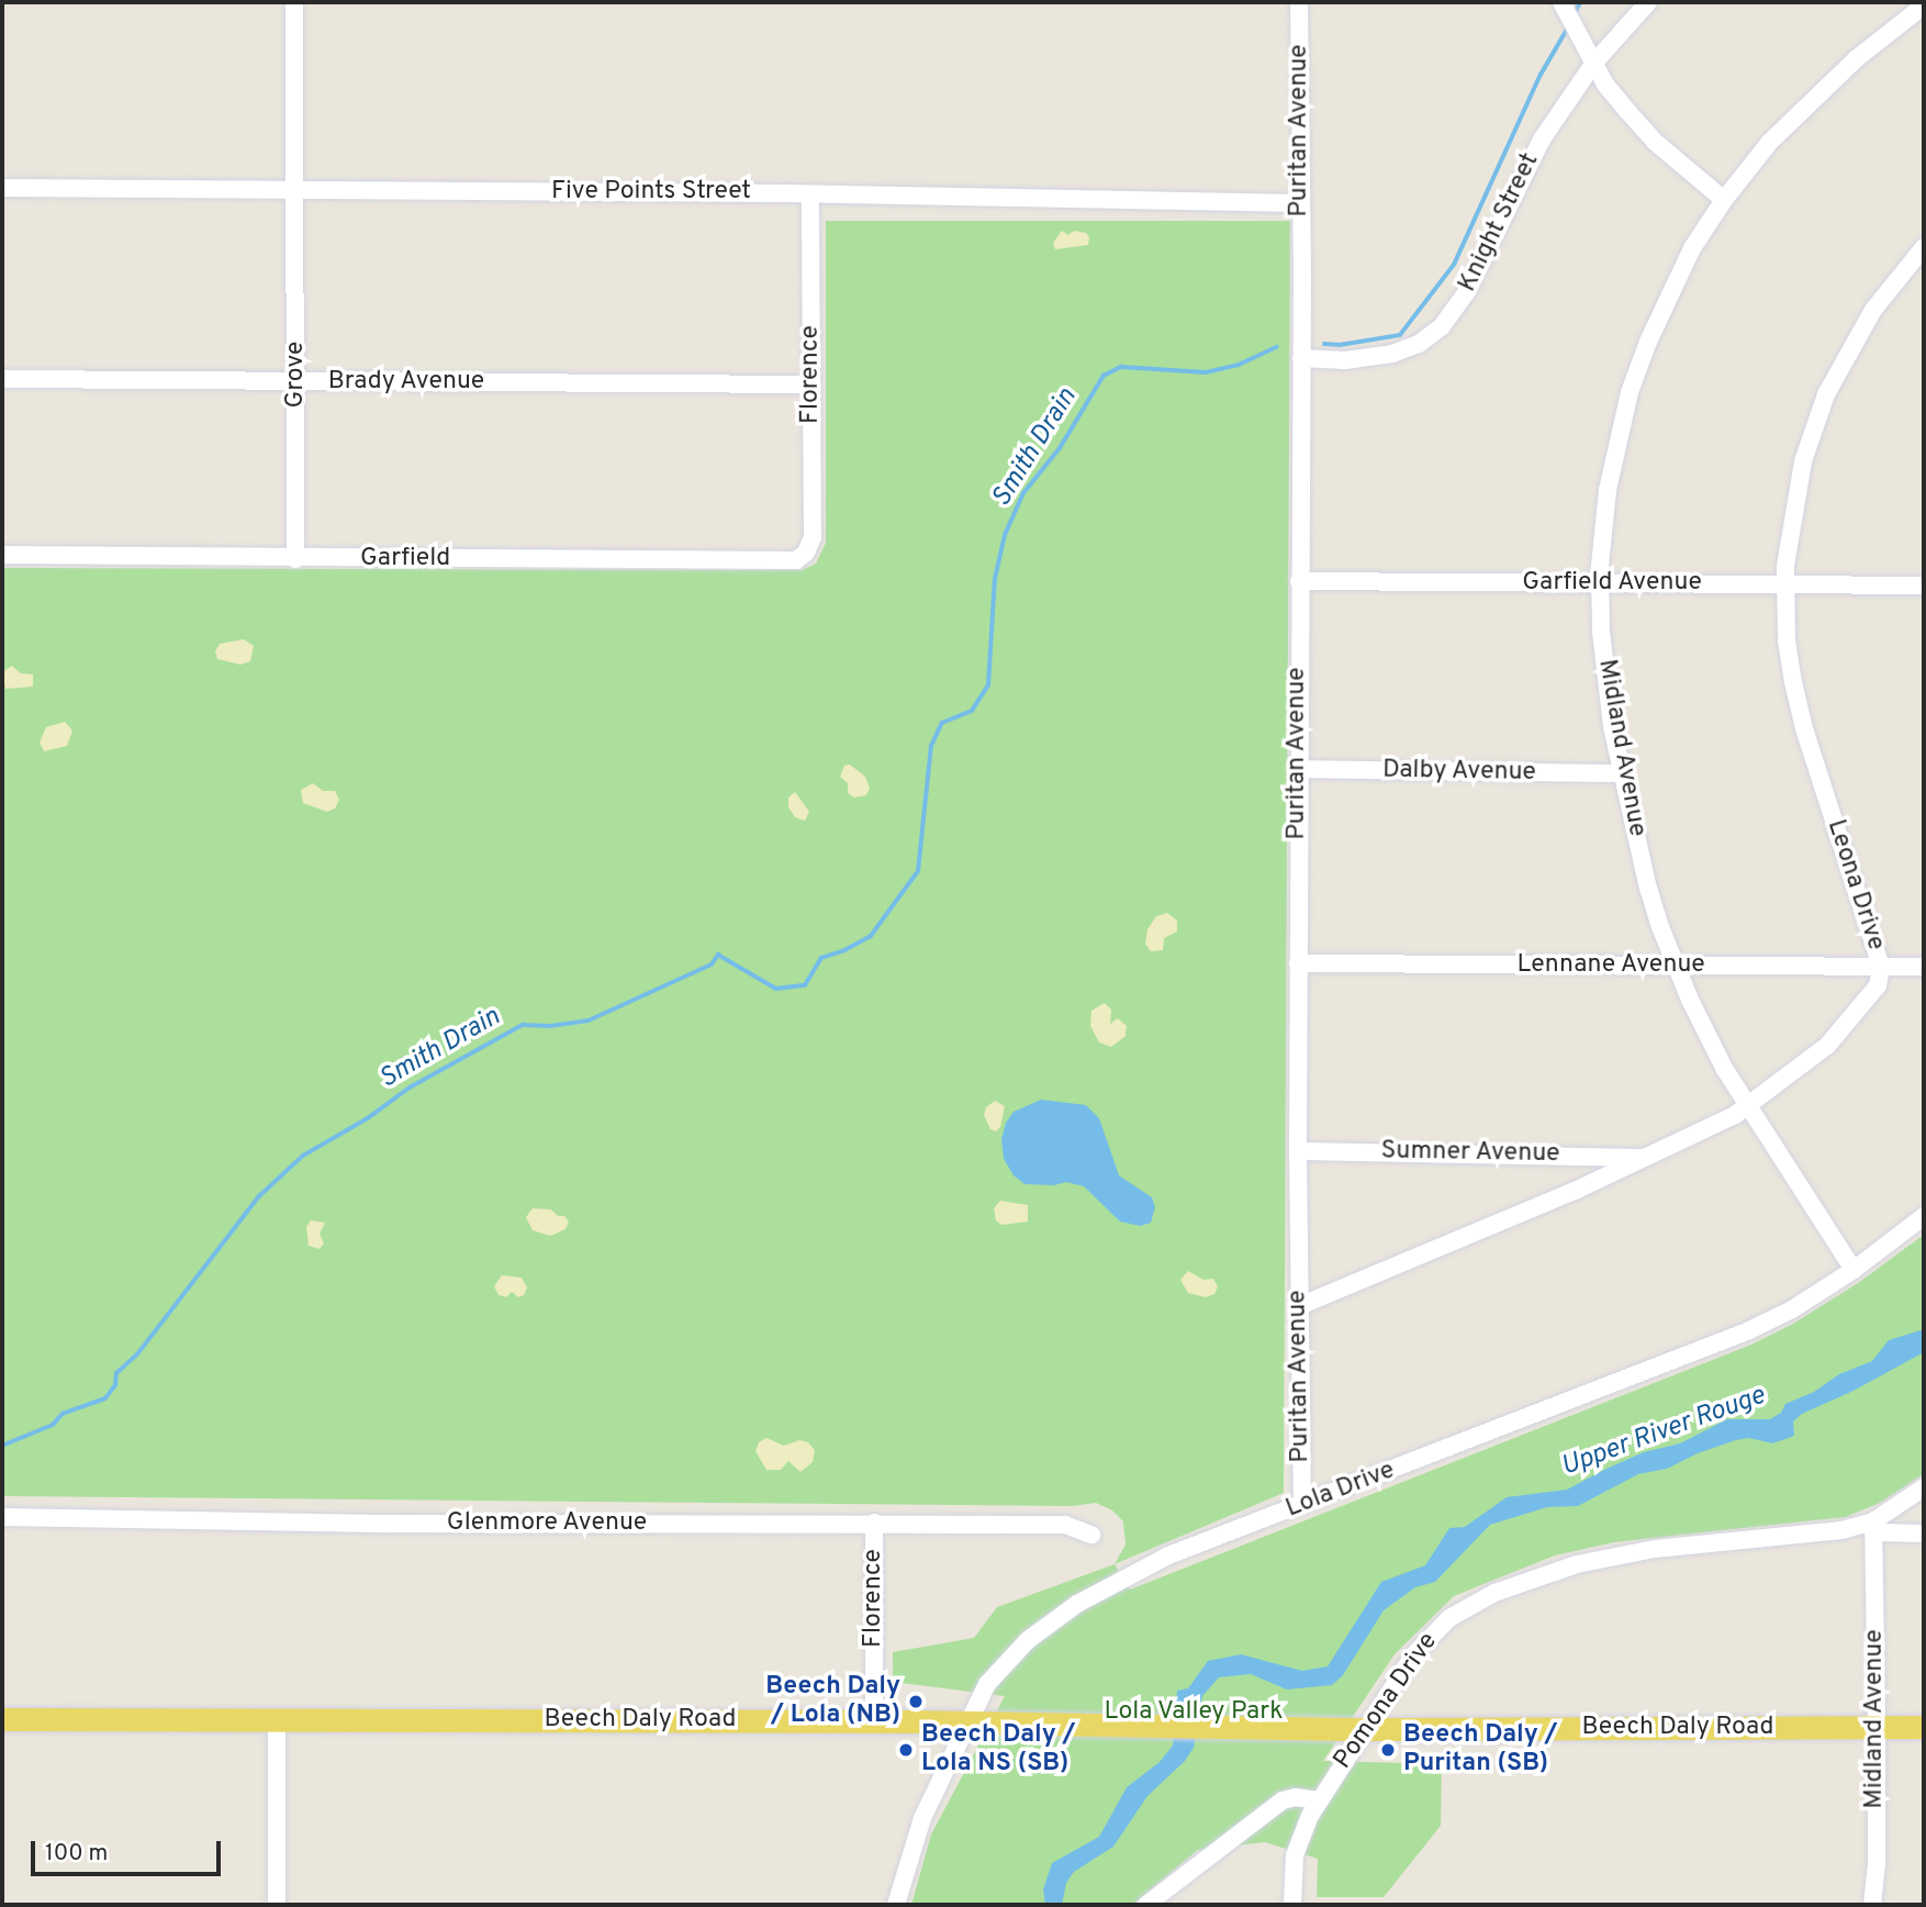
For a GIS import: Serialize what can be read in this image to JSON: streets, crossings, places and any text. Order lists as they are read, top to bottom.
{
  "streets": {
    "main road": ["Beech Daly Road"],
    "street": [
      "Puritan Avenue",
      "Five Points Street",
      "Knight Street",
      "Grove",
      "Florence",
      "Brady Avenue",
      "Garfield",
      "Garfield Avenue",
      "Midland Avenue",
      "Dalby Avenue",
      "Leona Drive",
      "Lennane Avenue",
      "Sumner Avenue",
      "Lola Drive",
      "Glenmore Avenue",
      "Pomona Drive"
    ]
  },
  "crossings": [
    ["Puritan Avenue", "Five Points Street"],
    ["Puritan Avenue", "Knight Street"],
    ["Puritan Avenue", "Garfield Avenue"],
    ["Puritan Avenue", "Dalby Avenue"],
    ["Puritan Avenue", "Leona Drive"],
    ["Puritan Avenue", "Lennane Avenue"],
    ["Puritan Avenue", "Sumner Avenue"],
    ["Puritan Avenue", "Lola Drive"],
    ["Five Points Street", "Grove"],
    ["Five Points Street", "Florence"],
    ["Grove", "Brady Avenue"],
    ["Grove", "Garfield"],
    ["Florence", "Brady Avenue"],
    ["Florence", "Garfield"],
    ["Florence", "Glenmore Avenue"],
    ["Florence", "Beech Daly Road"],
    ["Garfield Avenue", "Midland Avenue"],
    ["Garfield Avenue", "Leona Drive"],
    ["Midland Avenue", "Dalby Avenue"],
    ["Midland Avenue", "Leona Drive"],
    ["Midland Avenue", "Lennane Avenue"],
    ["Midland Avenue", "Lola Drive"],
    ["Midland Avenue", "Pomona Drive"],
    ["Midland Avenue", "Beech Daly Road"],
    ["Leona Drive", "Lennane Avenue"],
    ["Leona Drive", "Sumner Avenue"],
    ["Lola Drive", "Beech Daly Road"],
    ["Pomona Drive", "Beech Daly Road"]
  ],
  "water": ["Smith Drain", "Upper River Rouge"],
  "parks": ["Lola Valley Park"],
  "places": ["Beech Daly / Lola (NB)", "Beech Daly / Lola NS (SB)", "Beech Daly / Puritan (SB)"],
  "scale_bar": "100 m"
}
